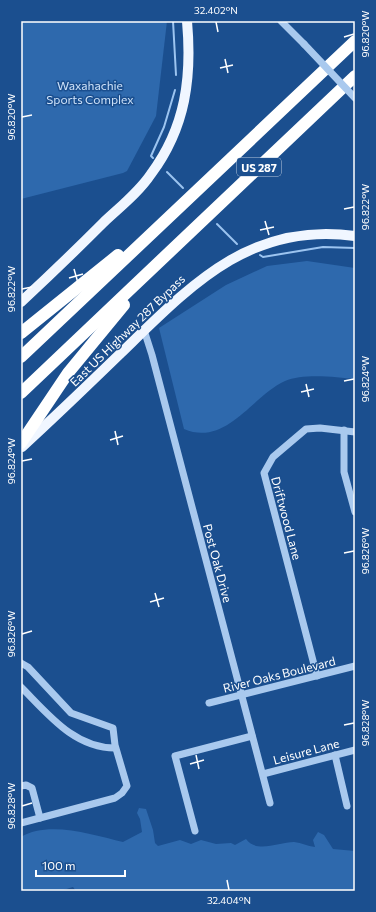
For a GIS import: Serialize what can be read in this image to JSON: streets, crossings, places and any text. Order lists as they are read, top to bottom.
{
  "streets": {
    "highway": ["US 287"],
    "main road": ["East US Highway 287 Bypass"],
    "street": [
      "Driftwood Lane",
      "Post Oak Drive",
      "River Oaks Boulevard",
      "Leisure Lane"
    ]
  },
  "crossings": [
    ["East US Highway 287 Bypass", "Post Oak Drive"],
    ["Driftwood Lane", "River Oaks Boulevard"],
    ["Post Oak Drive", "River Oaks Boulevard"],
    ["Post Oak Drive", "Leisure Lane"]
  ],
  "parks": ["Waxahachie Sports Complex"],
  "scale_bar": "100 m",
  "coordinates": [
    "32.402°N",
    "96.820°W",
    "96.822°W",
    "96.824°W",
    "96.826°W",
    "96.828°W",
    "32.404°N"
  ]
}
